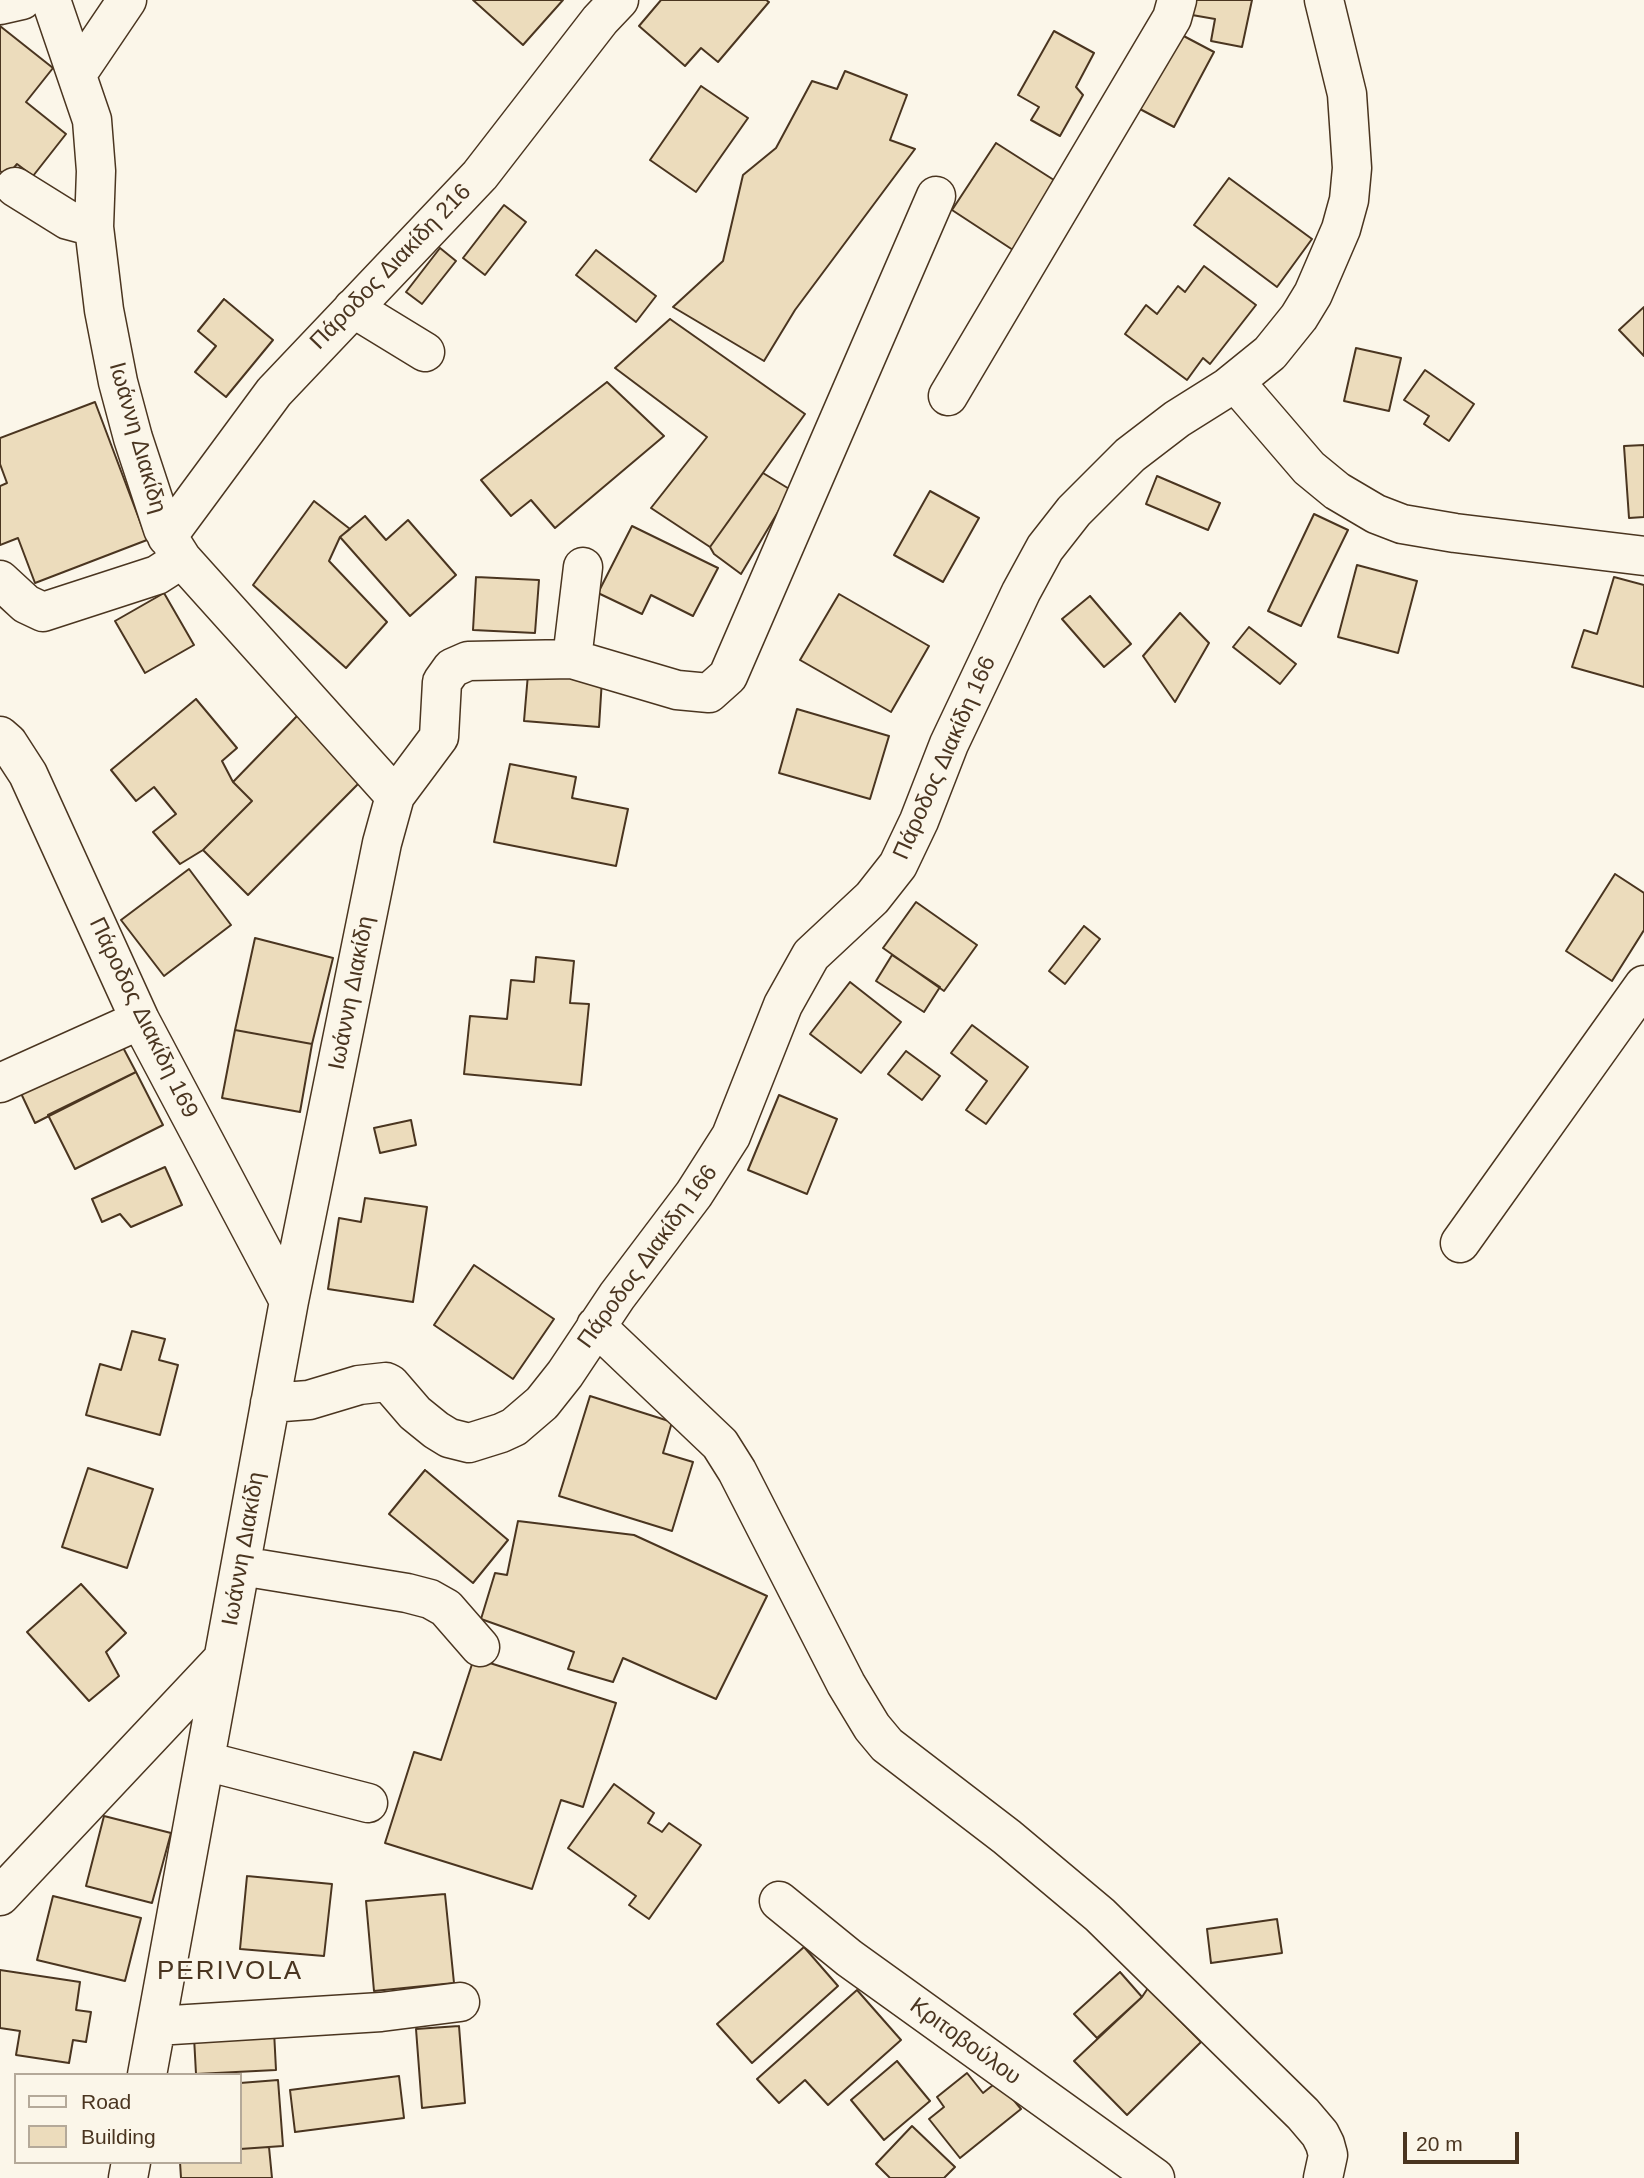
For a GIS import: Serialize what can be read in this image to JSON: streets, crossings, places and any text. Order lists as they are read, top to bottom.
{
  "streets": {
    "street": [
      "Πάροδος Διακίδη 216",
      "Ιωάννη Διακίδη",
      "Πάροδος Διακίδη 166",
      "Πάροδος Διακίδη 169",
      "Κριτοβούλου"
    ]
  },
  "crossings": [
    ["Πάροδος Διακίδη 216", "Ιωάννη Διακίδη"],
    ["Ιωάννη Διακίδη", "Πάροδος Διακίδη 166"],
    ["Ιωάννη Διακίδη", "Πάροδος Διακίδη 169"]
  ],
  "districts": ["PERIVOLA"],
  "legend": ["Road", "Building"],
  "scale_bar": "20 m"
}
